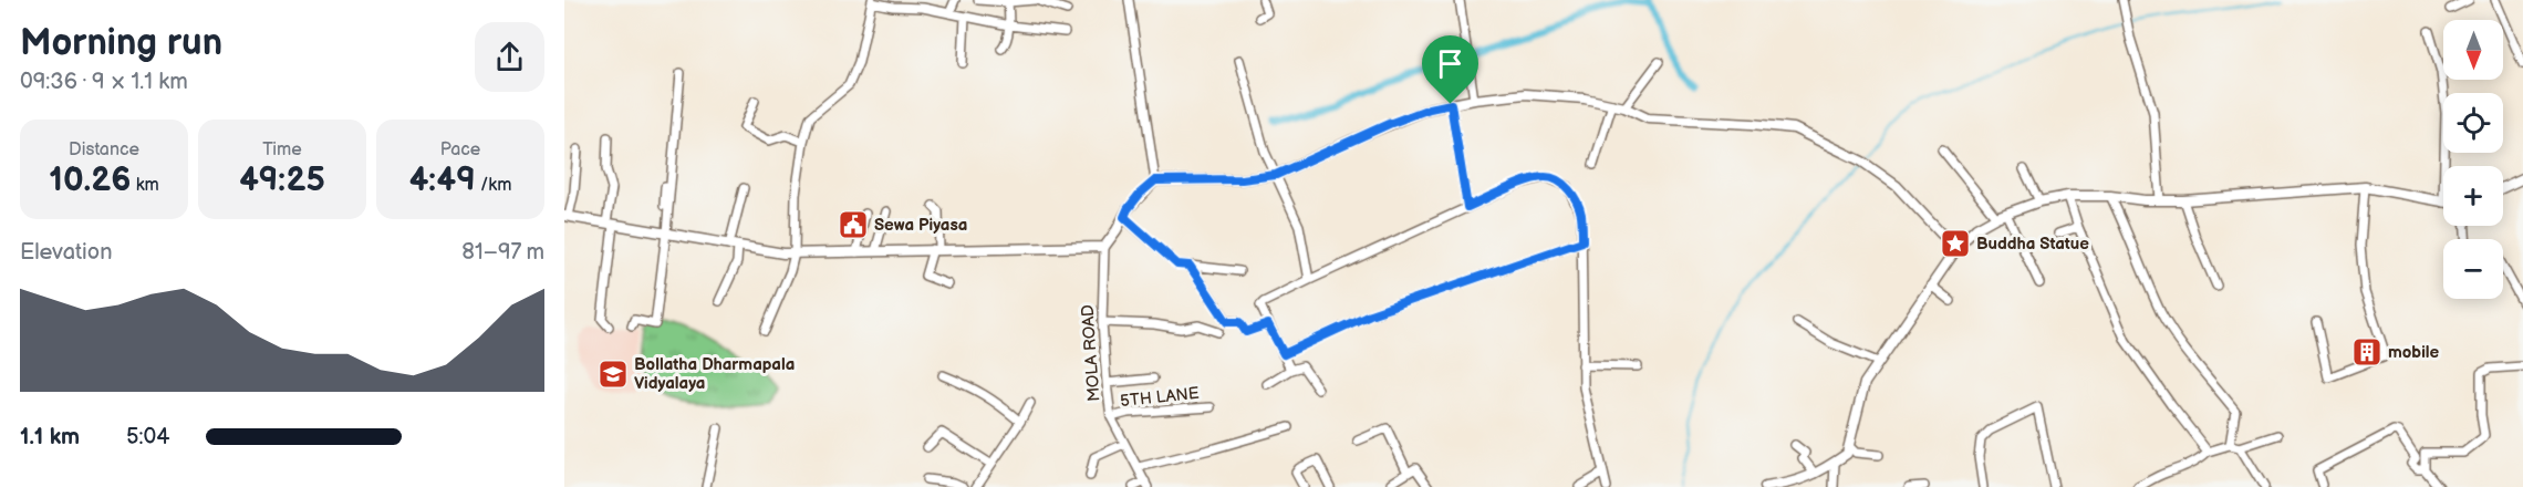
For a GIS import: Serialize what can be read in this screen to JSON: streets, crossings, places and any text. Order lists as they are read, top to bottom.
{
  "streets": {
    "street": ["MOLA ROAD", "5TH LANE"]
  },
  "crossings": [
    ["MOLA ROAD", "5TH LANE"]
  ],
  "places": {
    "public building": ["Sewa Piyasa"],
    "place": ["Buddha Statue"],
    "building": ["mobile"],
    "school or university": ["Bollatha Dharmapala Vidyalaya"]
  },
  "north": "bottom",
  "page": {
    "heading": ["Morning run", "09:36 · 9 × 1.1 km"],
    "map_buttons": ["+", "−"],
    "stats": [
      ["Distance", "10.26 km"],
      ["Time", "49:25"],
      ["Pace", "4:49 /km"]
    ],
    "chart": ["Elevation", "81–97 m"],
    "list": [
      {
        "name": "1.1 km",
        "note": "5:04"
      }
    ]
  }
}
